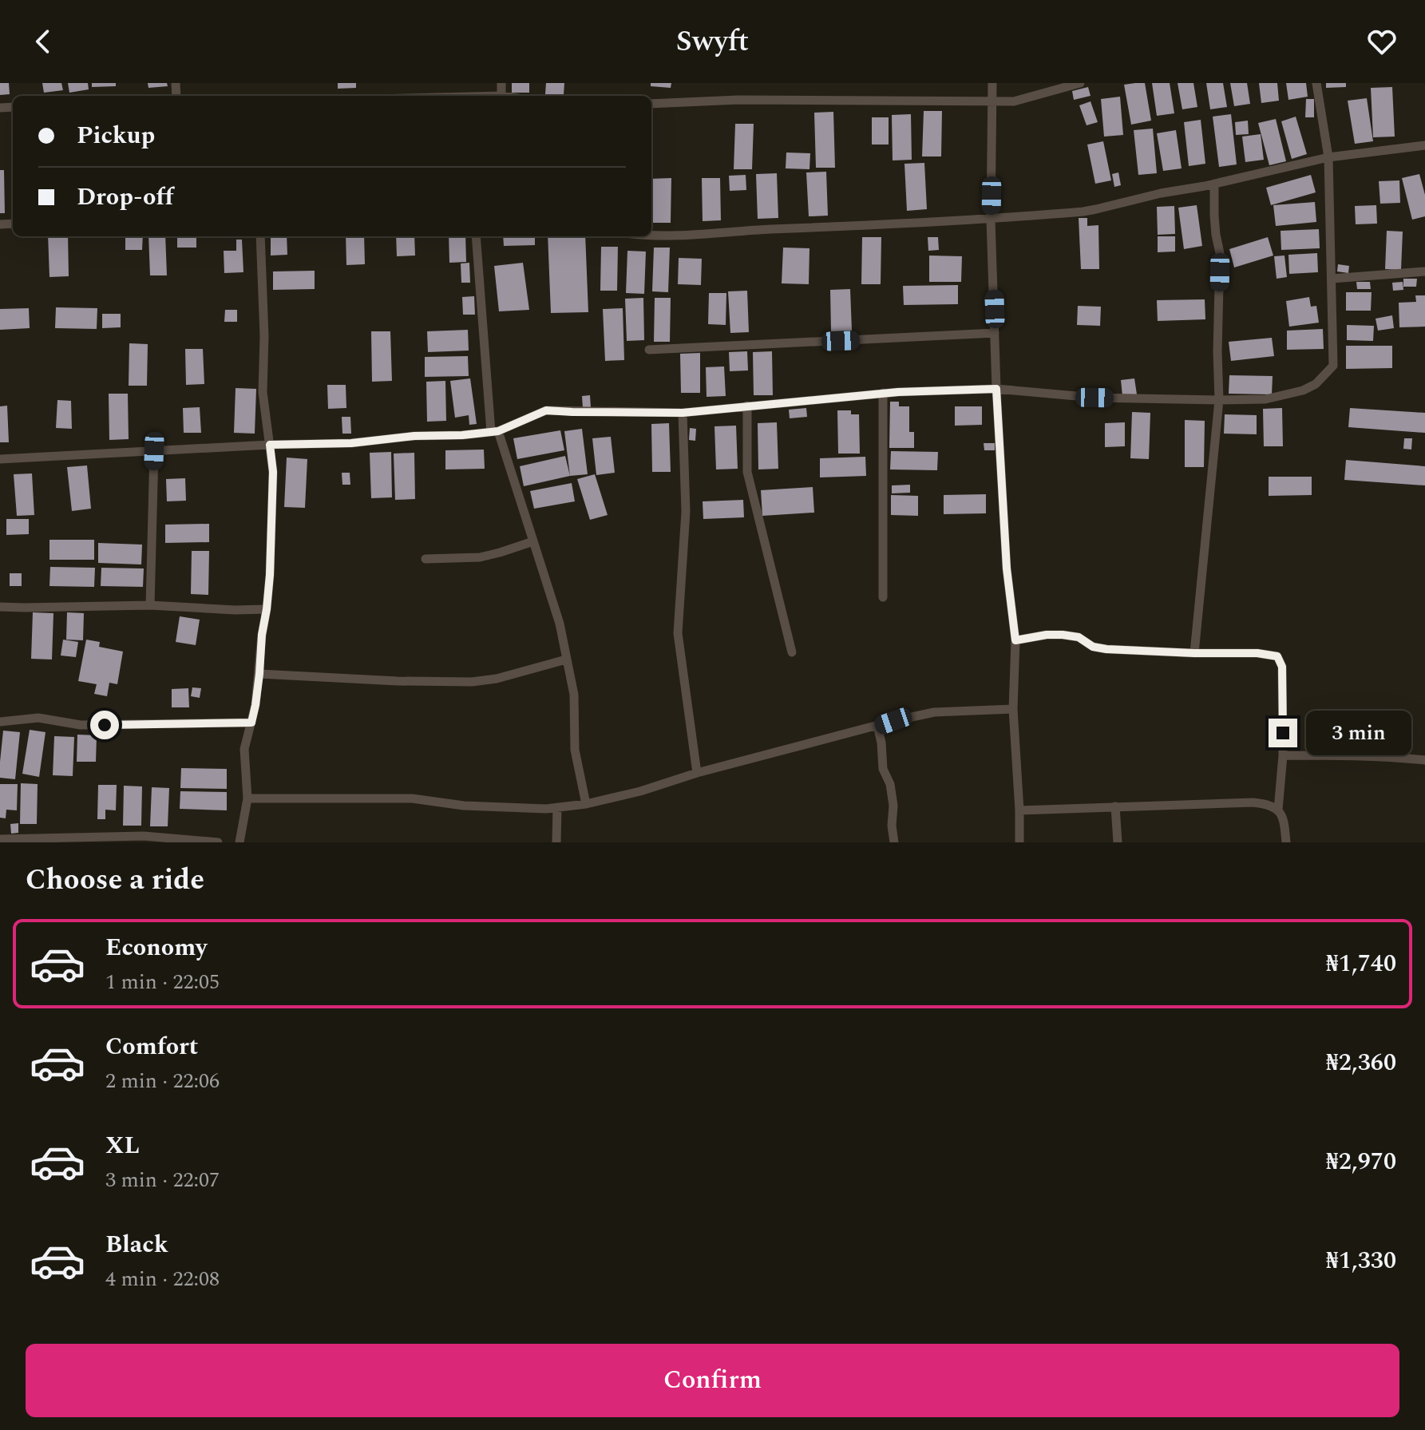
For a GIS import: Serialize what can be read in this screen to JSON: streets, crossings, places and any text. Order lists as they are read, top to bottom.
{
  "page": {
    "header": "Swyft",
    "banner": ["Pickup", "Drop-off"],
    "bubble": "3 min",
    "heading": "Choose a ride",
    "list": [
      {
        "name": "Economy",
        "note": "1 min · 22:05",
        "value": "₦1,740"
      },
      {
        "name": "Comfort",
        "note": "2 min · 22:06",
        "value": "₦2,360"
      },
      {
        "name": "XL",
        "note": "3 min · 22:07",
        "value": "₦2,970"
      },
      {
        "name": "Black",
        "note": "4 min · 22:08",
        "value": "₦1,330"
      }
    ],
    "buttons": "Confirm"
  }
}
